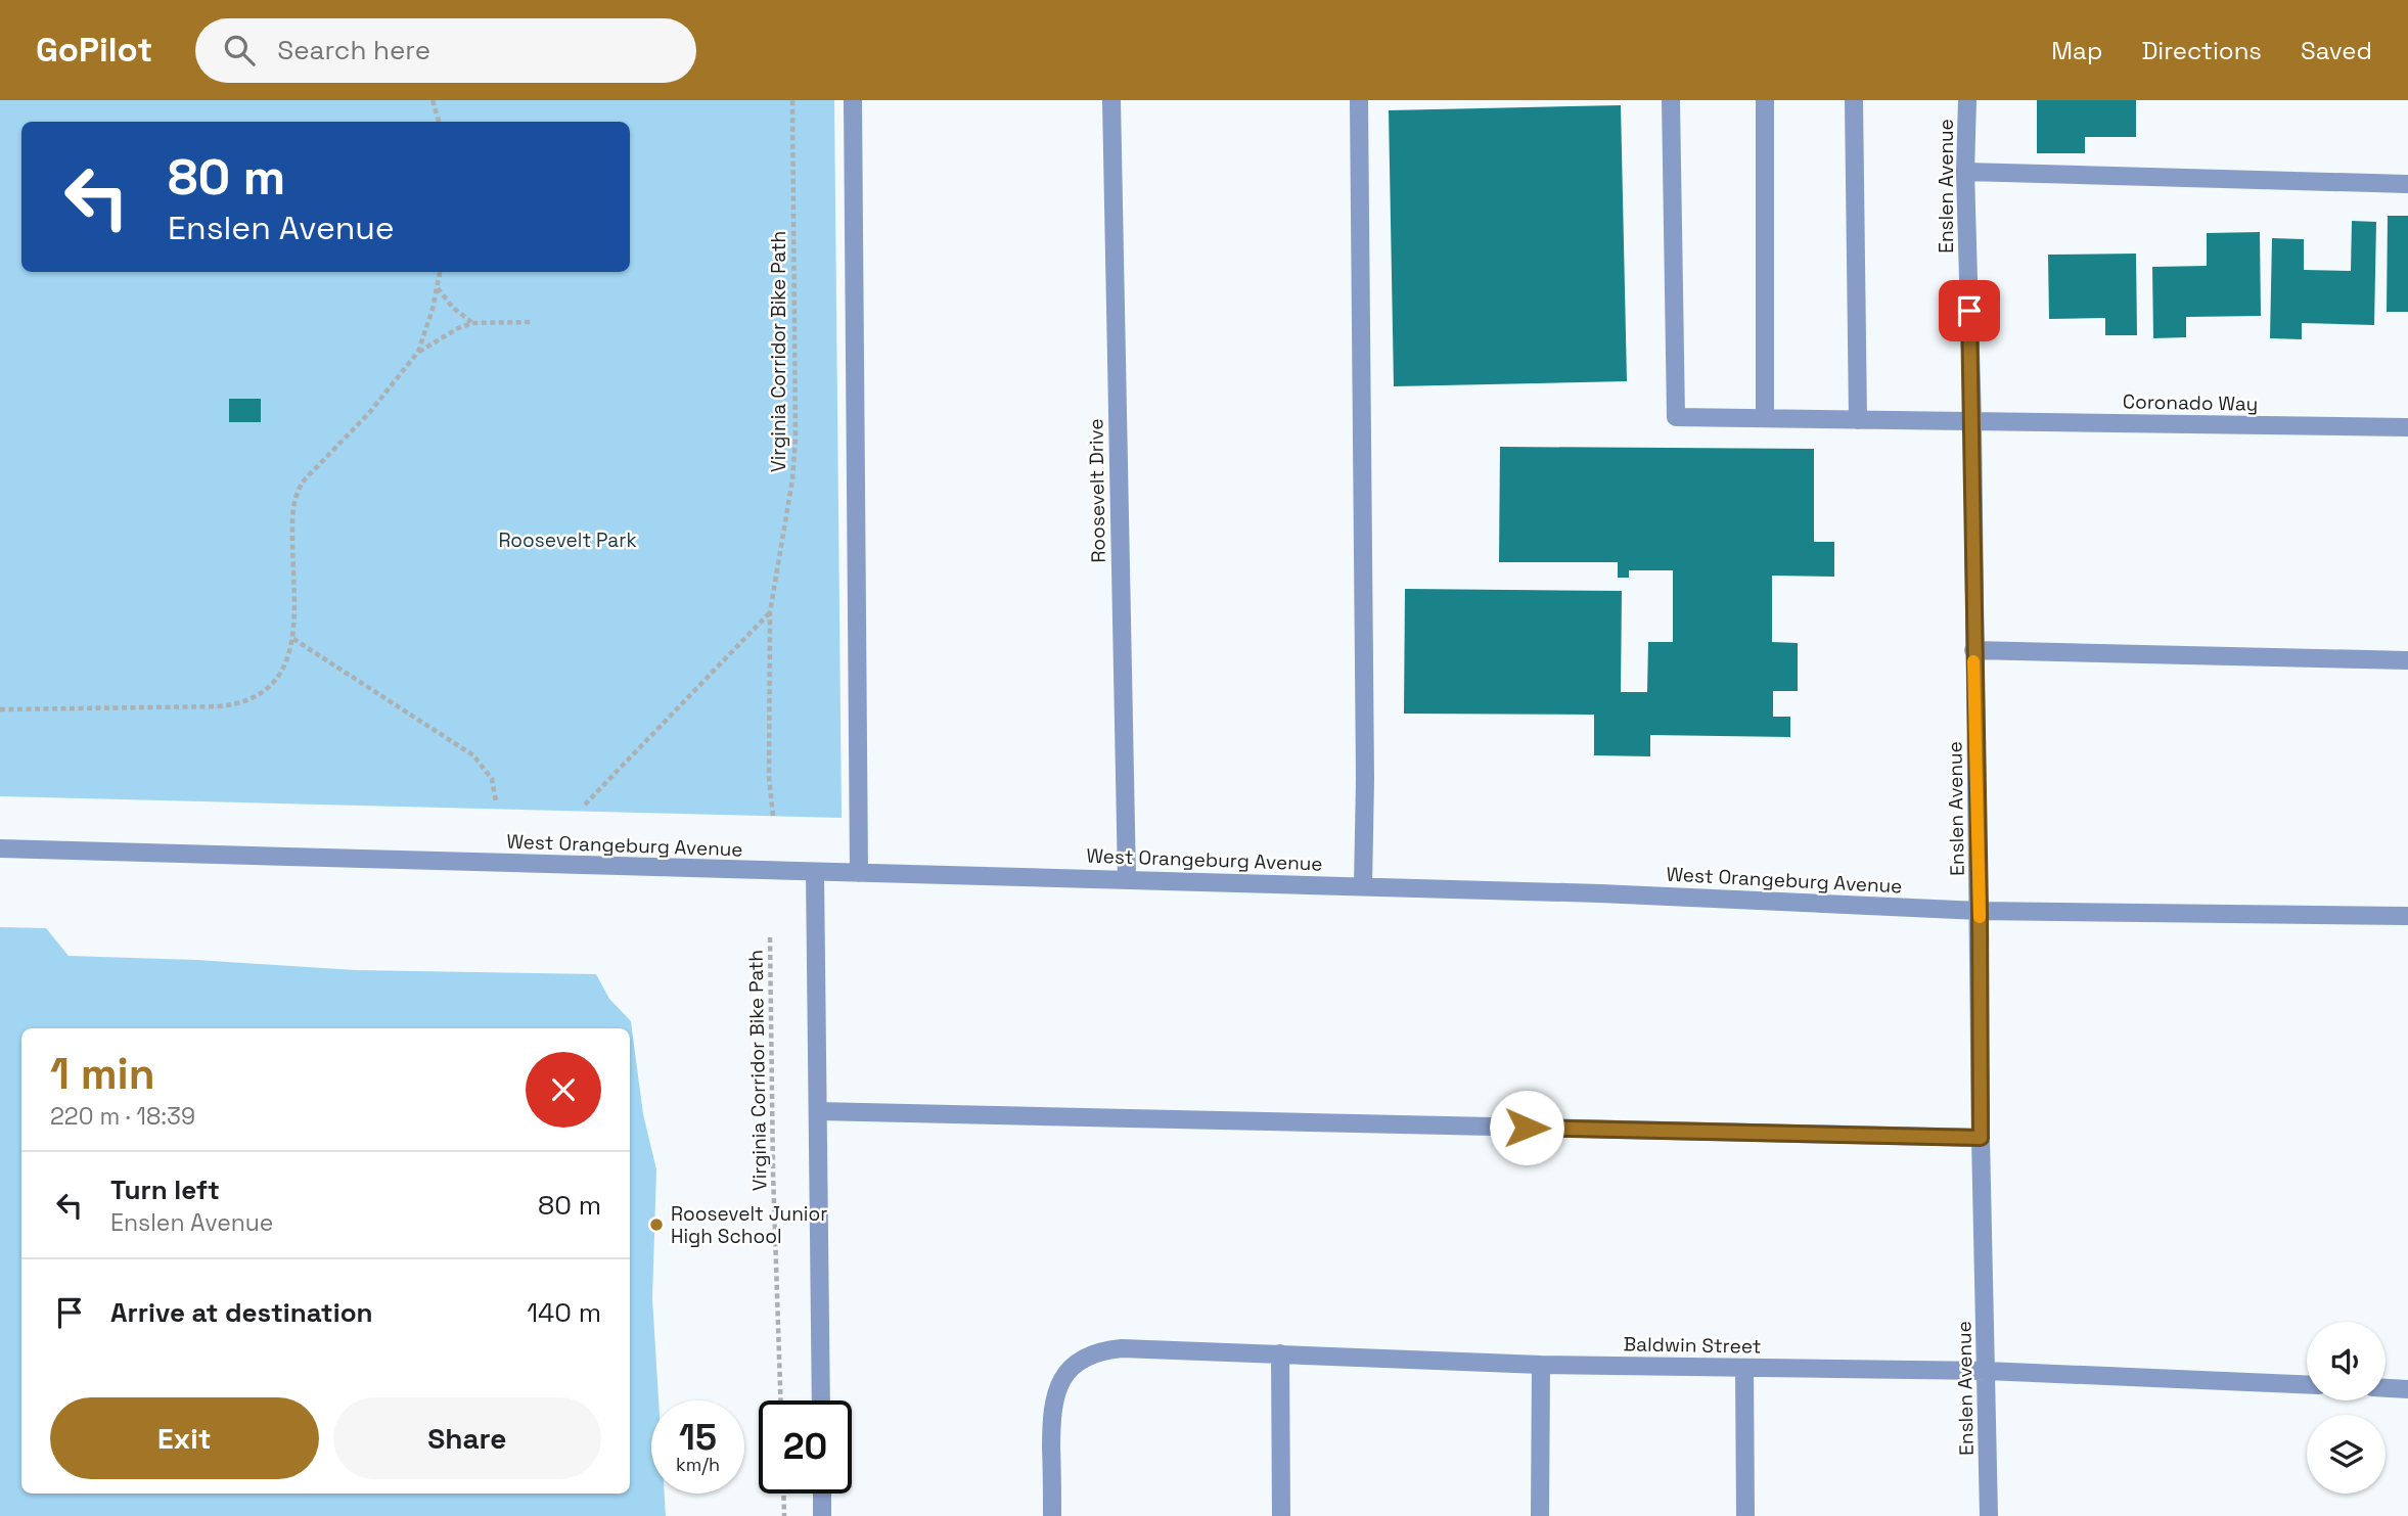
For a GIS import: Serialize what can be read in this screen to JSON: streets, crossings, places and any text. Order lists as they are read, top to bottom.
{
  "streets": {
    "street": [
      "Enslen Avenue",
      "Coronado Way",
      "Roosevelt Drive",
      "West Orangeburg Avenue",
      "Baldwin Street"
    ],
    "path": ["Virginia Corridor Bike Path"]
  },
  "crossings": [
    ["Enslen Avenue", "Coronado Way"],
    ["Enslen Avenue", "West Orangeburg Avenue"],
    ["Enslen Avenue", "Baldwin Street"],
    ["Roosevelt Drive", "West Orangeburg Avenue"]
  ],
  "parks": ["Roosevelt Park"],
  "places": ["Roosevelt Junior High School"],
  "page": {
    "header": "GoPilot",
    "search": "Search here",
    "nav": ["Map", "Directions", "Saved"],
    "turn": ["80 m", "Enslen Avenue"],
    "heading": ["1 min", "220 m · 18:39"],
    "list": [
      {
        "name": "Turn left",
        "note": "Enslen Avenue",
        "value": "80 m"
      },
      {
        "name": "Arrive at destination",
        "value": "140 m"
      }
    ],
    "buttons": ["Exit", "Share"],
    "speed": "15 km/h",
    "limit": "20"
  }
}
